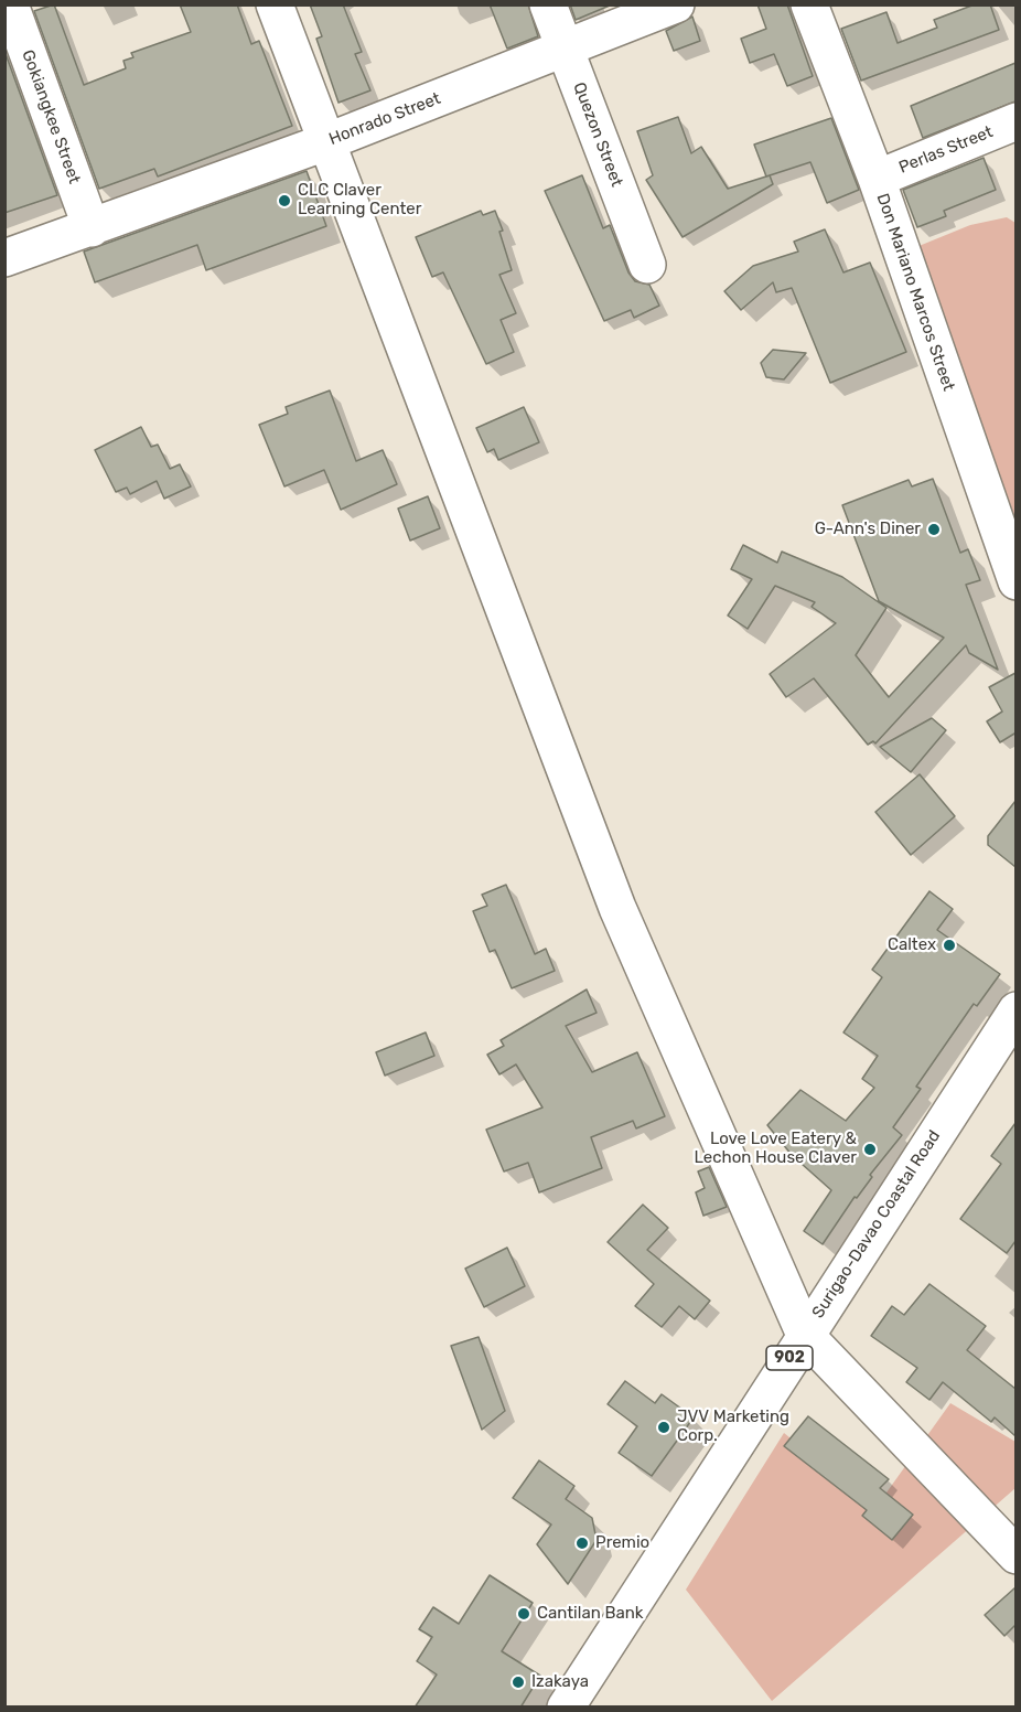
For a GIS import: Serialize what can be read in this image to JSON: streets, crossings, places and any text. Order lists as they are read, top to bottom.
{
  "streets": {
    "main road": [
      "Gokiangkee Street",
      "Honrado Street",
      "Quezon Street",
      "Perlas Street",
      "Don Mariano Marcos Street",
      "Surigao-Davao Coastal Road",
      "902"
    ]
  },
  "crossings": [
    ["Gokiangkee Street", "Honrado Street"],
    ["Honrado Street", "Quezon Street"],
    ["Perlas Street", "Don Mariano Marcos Street"]
  ],
  "places": [
    "CLC Claver Learning Center",
    "G-Ann's Diner",
    "Caltex",
    "Love Love Eatery & Lechon House Claver",
    "JVV Marketing Corp.",
    "Premio",
    "Cantilan Bank",
    "Izakaya"
  ]
}
